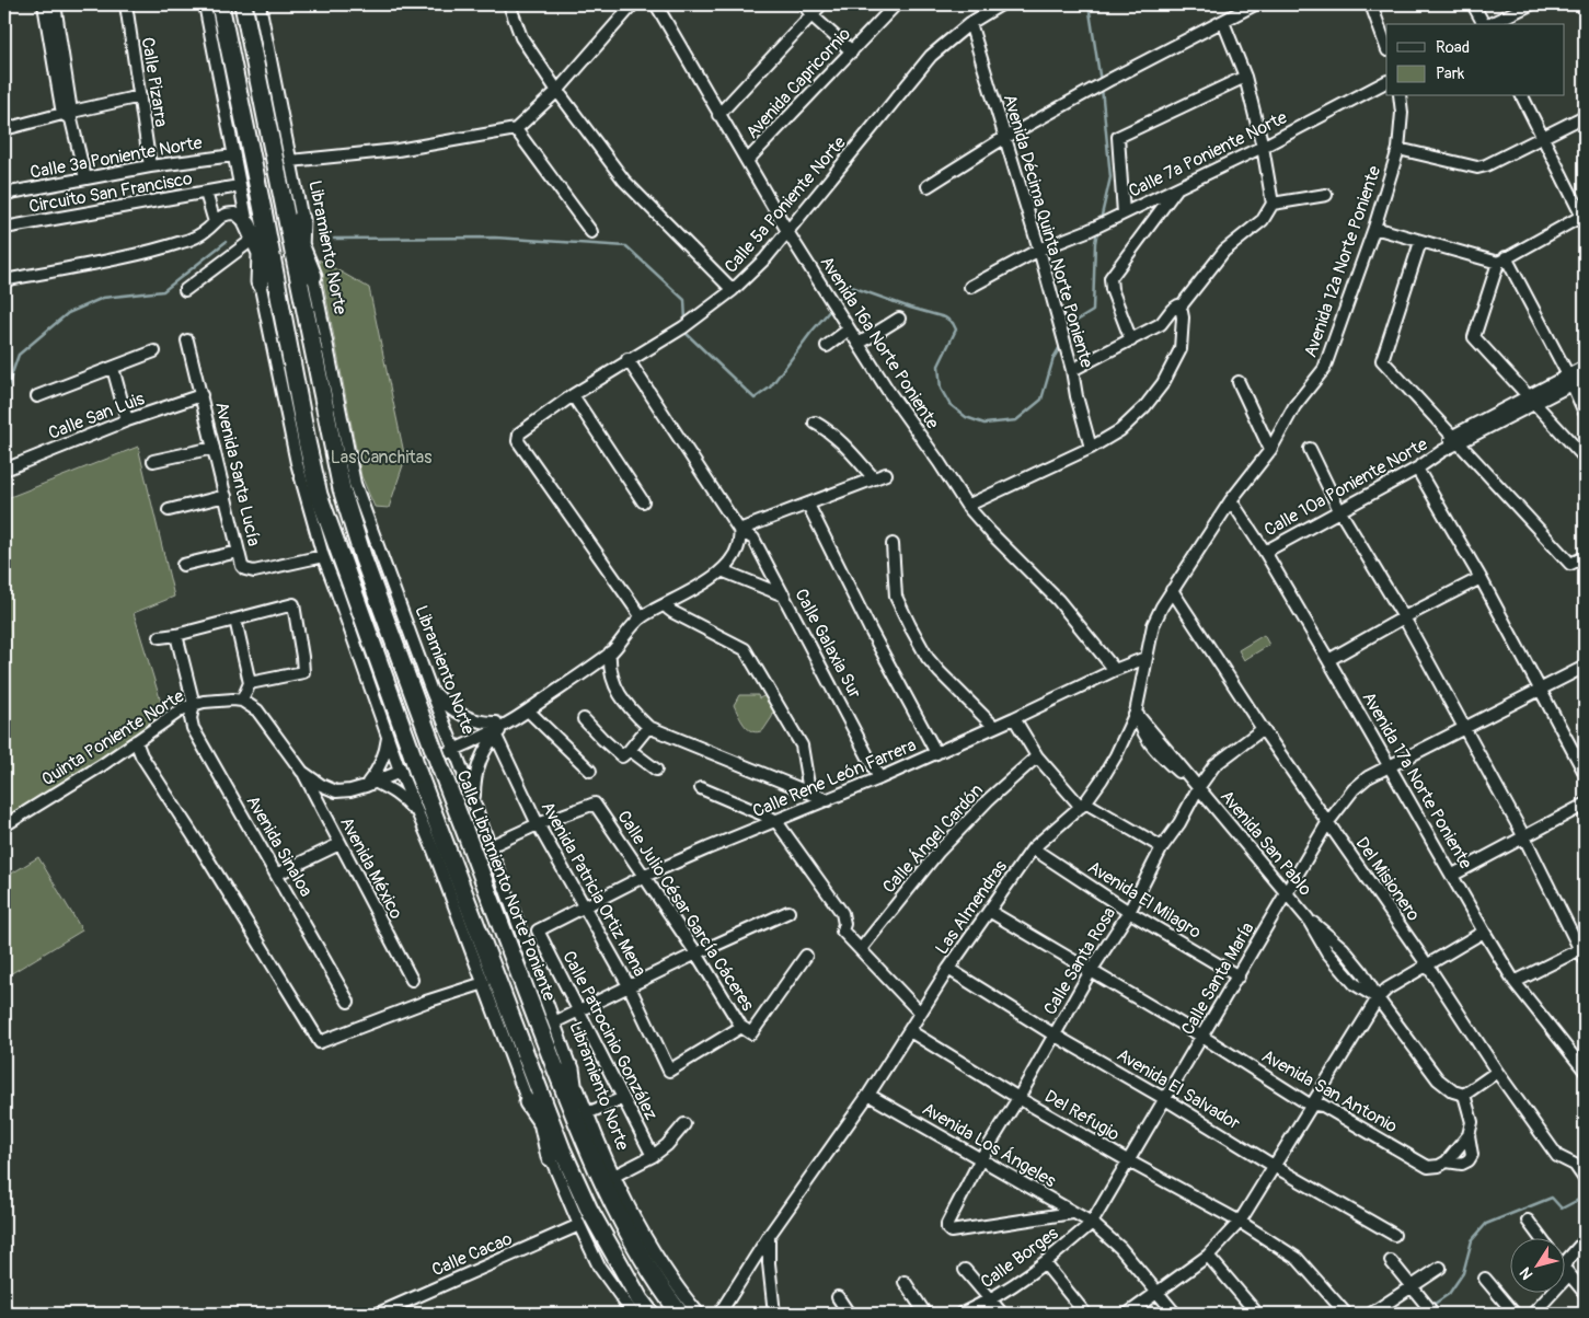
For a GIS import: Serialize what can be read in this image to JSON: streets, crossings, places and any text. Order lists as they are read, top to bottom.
{
  "streets": {
    "highway": ["Calle Libramiento Norte Poniente"],
    "street": [
      "Calle Pizarra",
      "Avenida Capricornio",
      "Calle 7a Poniente Norte",
      "Calle 3a Poniente Norte",
      "Circuito San Francisco",
      "Calle 5a Poniente Norte",
      "Avenida Décima Quinta Norte Poniente",
      "Libramiento Norte",
      "Avenida 12a Norte Poniente",
      "Avenida 16a Norte Poniente",
      "Calle San Luis",
      "Avenida Santa Lucía",
      "Calle 10a Poniente Norte",
      "Calle Galaxia Sur",
      "Quinta Poniente Norte",
      "Calle Rene León Farrera",
      "Avenida 17a Norte Poniente",
      "Calle Ángel Cardón",
      "Avenida San Pablo",
      "Avenida Sinaloa",
      "Avenida México",
      "Del Misionero",
      "Avenida Patricia Ortiz Mena",
      "Avenida El Milagro",
      "Las Almendras",
      "Calle Julio César García Cáceres",
      "Calle Santa Rosa",
      "Calle Santa María",
      "Calle Patrocinio González",
      "Avenida El Salvador",
      "Avenida San Antonio",
      "Del Refugio",
      "Avenida Los Ángeles",
      "Calle Cacao",
      "Calle Borges"
    ]
  },
  "crossings": [
    ["Calle Pizarra", "Calle 3a Poniente Norte"],
    ["Avenida Capricornio", "Avenida 16a Norte Poniente"],
    ["Calle 7a Poniente Norte", "Avenida Décima Quinta Norte Poniente"],
    ["Calle 5a Poniente Norte", "Avenida Décima Quinta Norte Poniente"],
    ["Calle 5a Poniente Norte", "Avenida 16a Norte Poniente"],
    ["Calle 5a Poniente Norte", "Calle Galaxia Sur"],
    ["Libramiento Norte", "Calle Libramiento Norte Poniente"],
    ["Avenida 12a Norte Poniente", "Avenida 17a Norte Poniente"],
    ["Avenida 12a Norte Poniente", "Del Misionero"],
    ["Avenida 12a Norte Poniente", "Las Almendras"],
    ["Avenida 16a Norte Poniente", "Calle Rene León Farrera"],
    ["Calle San Luis", "Avenida Santa Lucía"],
    ["Calle 10a Poniente Norte", "Avenida 17a Norte Poniente"],
    ["Calle Galaxia Sur", "Calle Rene León Farrera"],
    ["Quinta Poniente Norte", "Avenida Sinaloa"],
    ["Calle Rene León Farrera", "Avenida Patricia Ortiz Mena"],
    ["Calle Rene León Farrera", "Las Almendras"],
    ["Calle Rene León Farrera", "Calle Julio César García Cáceres"],
    ["Calle Rene León Farrera", "Calle Patrocinio González"],
    ["Avenida 17a Norte Poniente", "Calle Santa María"],
    ["Avenida San Pablo", "Las Almendras"],
    ["Avenida San Pablo", "Calle Santa Rosa"],
    ["Avenida San Pablo", "Calle Santa María"],
    ["Del Misionero", "Las Almendras"],
    ["Del Misionero", "Calle Santa Rosa"],
    ["Del Misionero", "Calle Santa María"],
    ["Avenida Patricia Ortiz Mena", "Calle Julio César García Cáceres"],
    ["Avenida El Milagro", "Las Almendras"],
    ["Avenida El Milagro", "Calle Santa Rosa"],
    ["Avenida El Milagro", "Calle Santa María"],
    ["Las Almendras", "Avenida El Salvador"],
    ["Las Almendras", "Avenida San Antonio"],
    ["Las Almendras", "Del Refugio"],
    ["Las Almendras", "Avenida Los Ángeles"],
    ["Calle Santa Rosa", "Avenida El Salvador"],
    ["Calle Santa Rosa", "Avenida San Antonio"],
    ["Calle Santa Rosa", "Del Refugio"],
    ["Calle Santa Rosa", "Avenida Los Ángeles"],
    ["Calle Santa María", "Avenida El Salvador"],
    ["Calle Santa María", "Avenida San Antonio"],
    ["Calle Santa María", "Del Refugio"],
    ["Calle Santa María", "Avenida Los Ángeles"],
    ["Calle Santa María", "Calle Borges"],
    ["Avenida Los Ángeles", "Calle Borges"]
  ],
  "parks": ["Las Canchitas"],
  "legend": ["Road", "Park"],
  "north": "bottom left"
}
